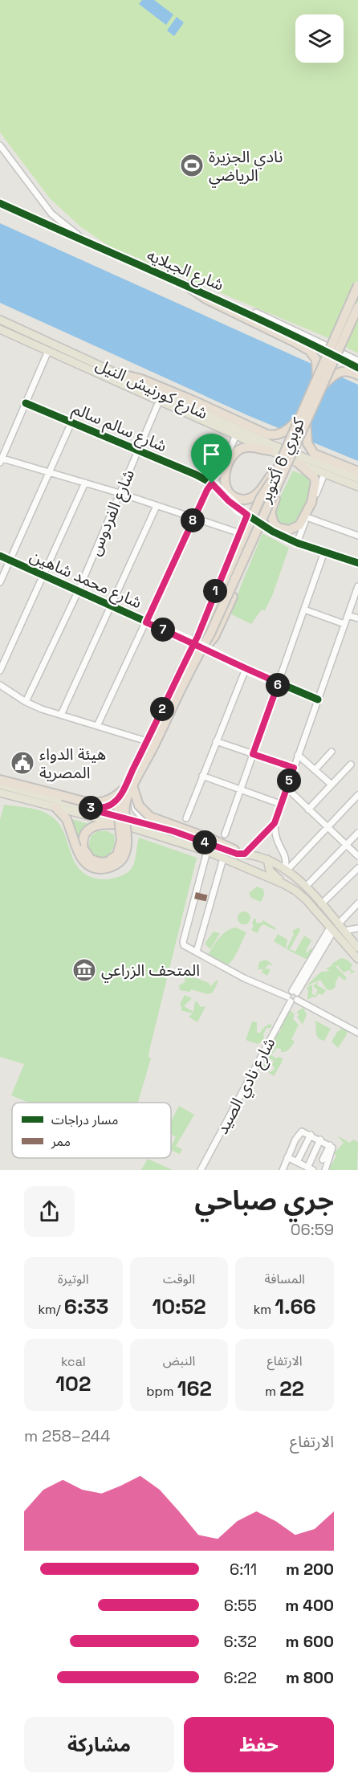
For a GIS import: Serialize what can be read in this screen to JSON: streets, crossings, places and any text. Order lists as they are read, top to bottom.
{
  "streets": {
    "highway": ["كوبري 6 أكتوبر"],
    "main road": ["شارع كورنيش النيل"],
    "street": [
      "شارع الجبلايه",
      "شارع سالم سالم",
      "شارع الفردوس",
      "شارع محمد شاهين",
      "شارع نادي الصيد"
    ]
  },
  "crossings": [
    ["شارع كورنيش النيل", "شارع الفردوس"],
    ["شارع سالم سالم", "شارع الفردوس"],
    ["شارع الفردوس", "شارع محمد شاهين"]
  ],
  "places": {
    "sports": ["نادي الجزيرة الرياضي"],
    "public building": ["هيئة الدواء المصرية"],
    "museum": ["المتحف الزراعي"]
  },
  "legend": ["مسار دراجات", "ممر"],
  "page": {
    "pins": [
      "8",
      "1",
      "7",
      "6",
      "2",
      "5",
      "3",
      "4"
    ],
    "heading": ["جري صباحي", "06:59"],
    "stats": [
      ["المسافة", "1.66 km"],
      ["الوقت", "10:52"],
      ["الوتيرة", "6:33 /km"],
      ["الارتفاع", "22 m"],
      ["النبض", "162 bpm"],
      ["kcal", "102"]
    ],
    "chart": ["الارتفاع", "244–258 m"],
    "list": [
      {
        "name": "200 m",
        "note": "6:11"
      },
      {
        "name": "400 m",
        "note": "6:55"
      },
      {
        "name": "600 m",
        "note": "6:32"
      },
      {
        "name": "800 m",
        "note": "6:22"
      }
    ],
    "buttons": ["حفظ", "مشاركة"]
  }
}
